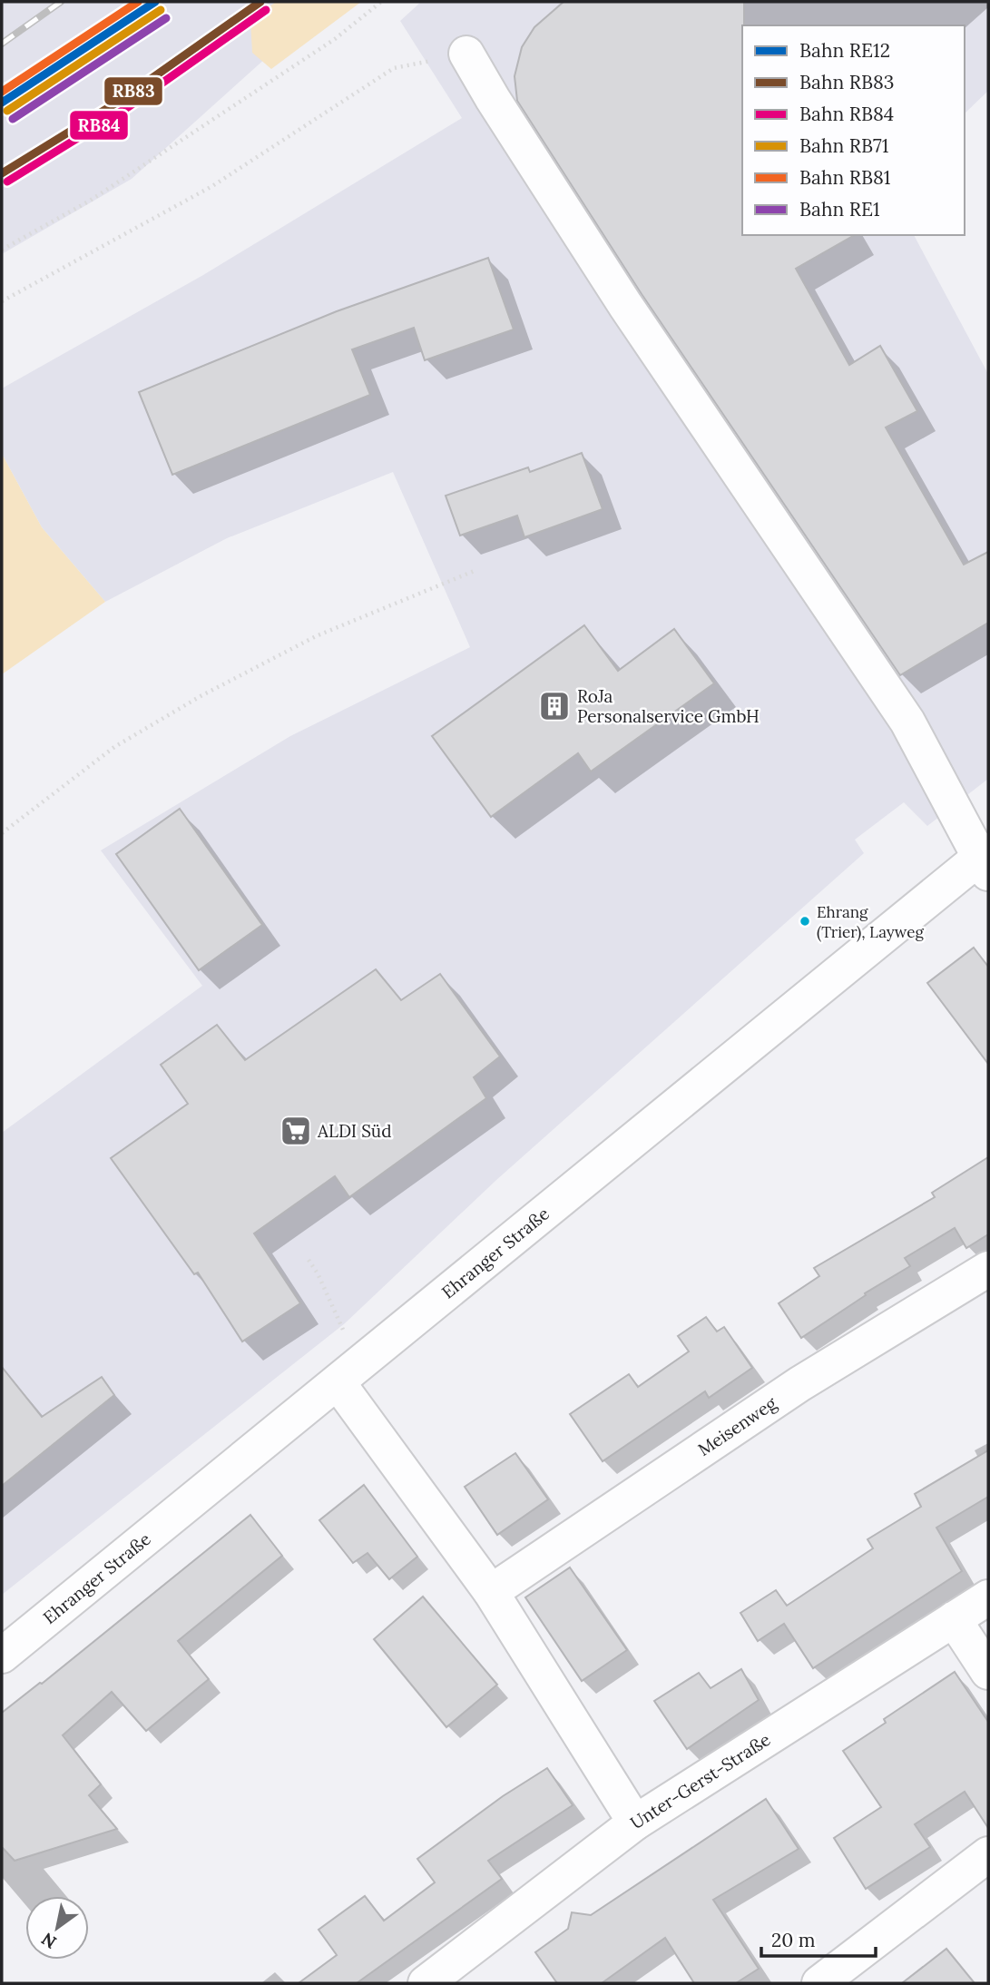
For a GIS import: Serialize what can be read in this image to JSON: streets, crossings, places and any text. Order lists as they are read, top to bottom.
{
  "streets": {
    "street": ["Ehranger Straße", "Meisenweg", "Unter-Gerst-Straße"]
  },
  "places": {
    "building": ["RoJa Personalservice GmbH"],
    "other": ["Ehrang (Trier), Layweg"],
    "supermarket": ["ALDI Süd"]
  },
  "lines": [
    "rail line RE12",
    "rail line RB83",
    "rail line RB81",
    "rail line RB84",
    "rail line RB71",
    "rail line RE1"
  ],
  "legend": [
    "Bahn RE12",
    "Bahn RB83",
    "Bahn RB84",
    "Bahn RB71",
    "Bahn RB81",
    "Bahn RE1"
  ],
  "scale_bar": "20 m",
  "north": "bottom left"
}
